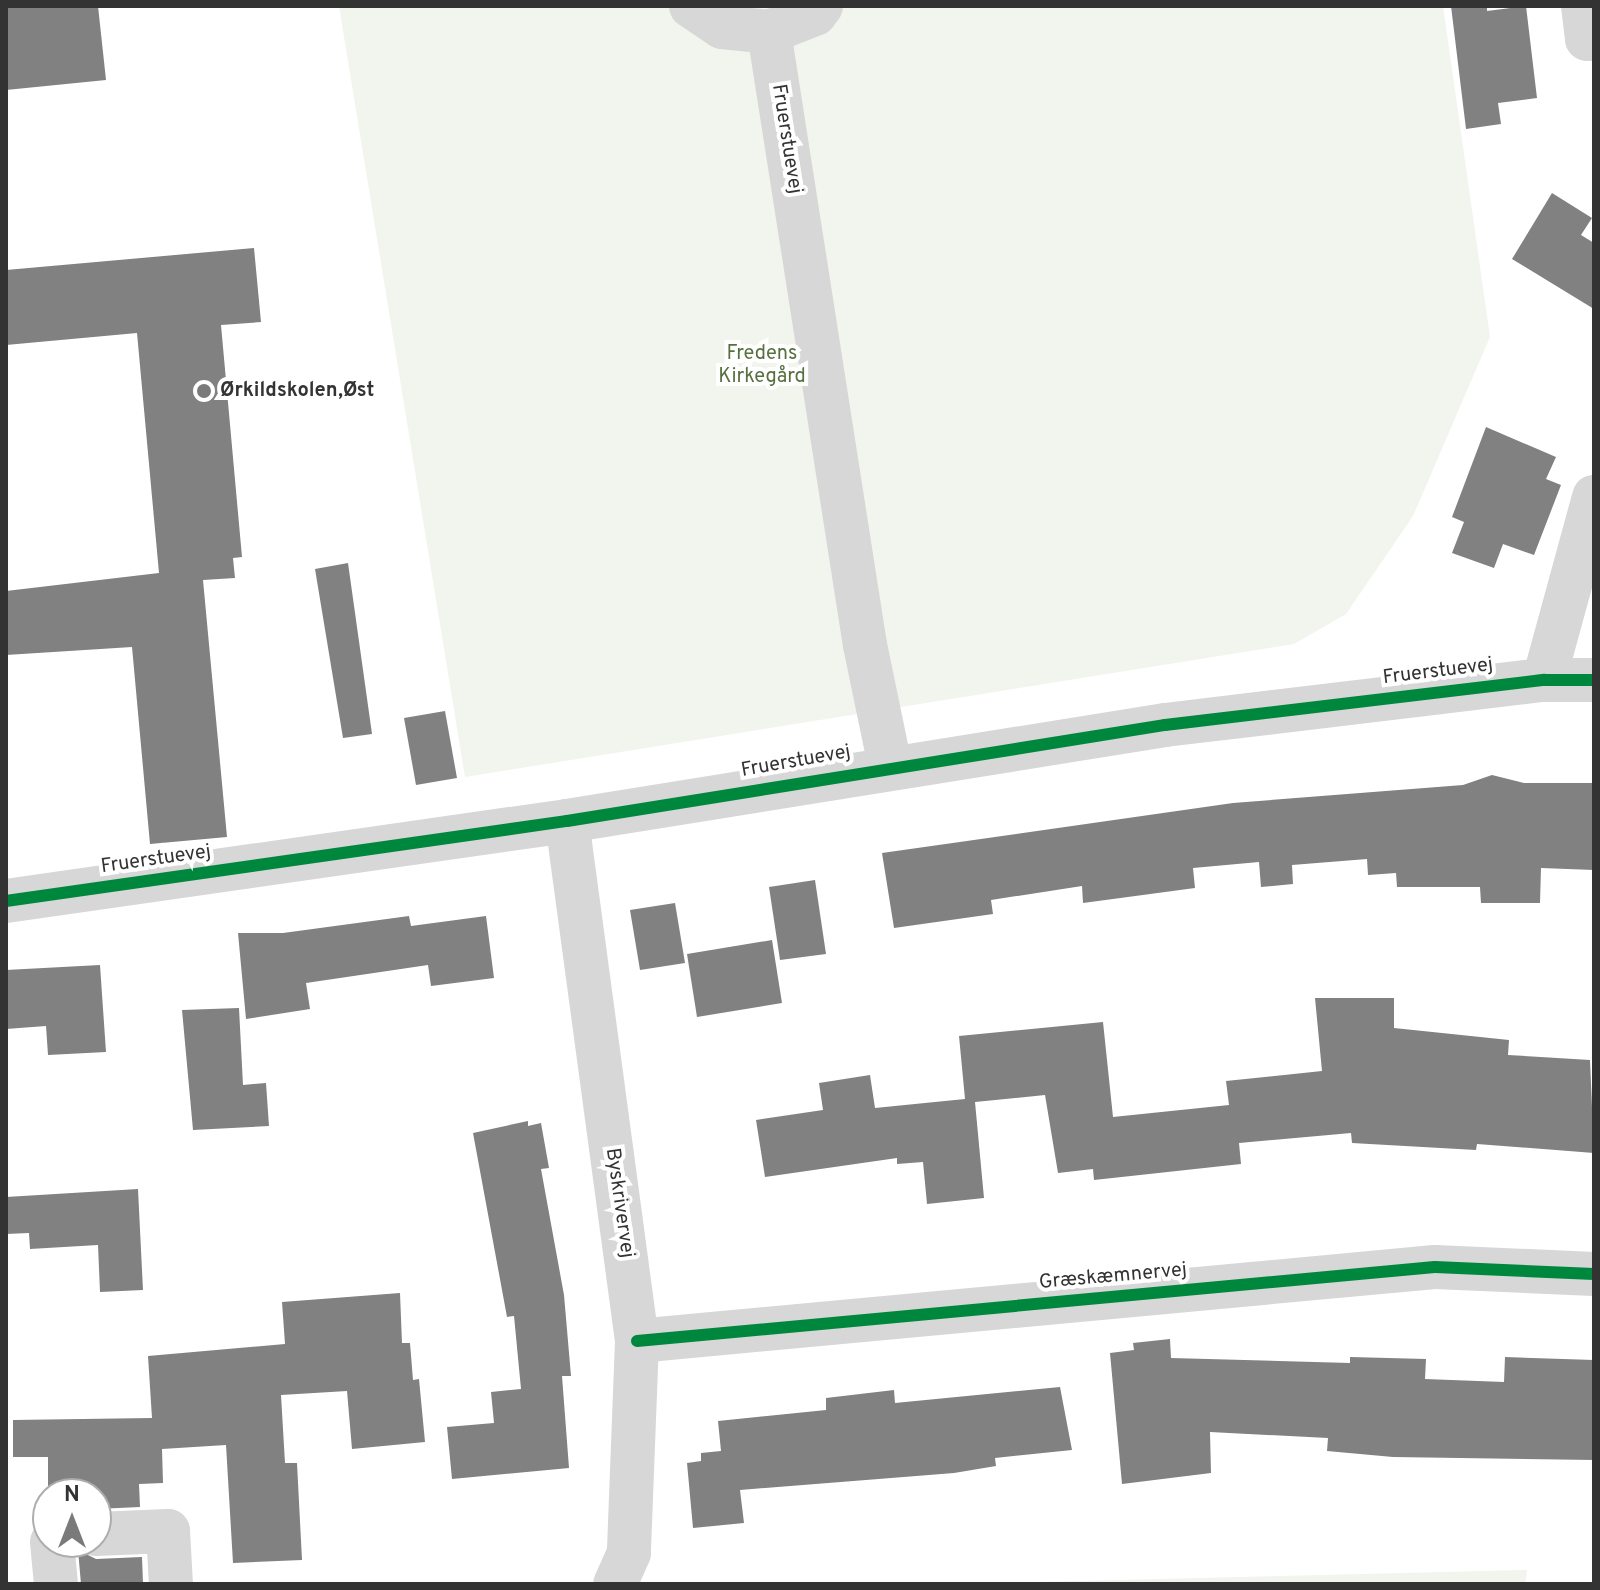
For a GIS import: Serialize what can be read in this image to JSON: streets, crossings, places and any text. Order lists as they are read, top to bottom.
{
  "streets": {
    "street": ["Fruerstuevej", "Byskrivervej", "Græskæmnervej"]
  },
  "crossings": [
    ["Fruerstuevej", "Byskrivervej"],
    ["Byskrivervej", "Græskæmnervej"]
  ],
  "parks": ["Fredens Kirkegård"],
  "places": ["Ørkildskolen,Øst"],
  "north": "top"
}
